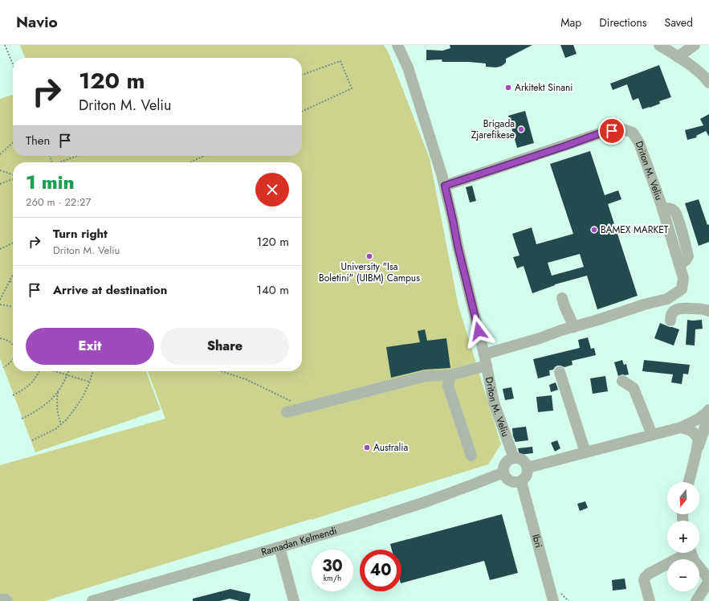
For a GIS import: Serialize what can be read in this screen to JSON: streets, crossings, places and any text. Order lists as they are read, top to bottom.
{
  "streets": {
    "street": ["Driton M. Veliu", "Ramadan Kelmendi", "Ibri"]
  },
  "crossings": [
    ["Driton M. Veliu", "Ramadan Kelmendi"],
    ["Driton M. Veliu", "Ibri"],
    ["Ramadan Kelmendi", "Ibri"]
  ],
  "places": [
    "Arkitekt Sinani",
    "Brigada Zjarefikese",
    "BAMEX MARKET",
    "University \"Isa Boletini\" (UIBM) Campus",
    "Australia"
  ],
  "north": "bottom",
  "page": {
    "header": "Navio",
    "nav": ["Map", "Directions", "Saved"],
    "turn": ["120 m", "Driton M. Veliu"],
    "then": "Then",
    "heading": ["1 min", "260 m · 22:27"],
    "list": [
      {
        "name": "Turn right",
        "note": "Driton M. Veliu",
        "value": "120 m"
      },
      {
        "name": "Arrive at destination",
        "value": "140 m"
      }
    ],
    "buttons": ["Exit", "Share"],
    "map_buttons": ["+", "−"],
    "speed": "30 km/h",
    "limit": "40"
  }
}
